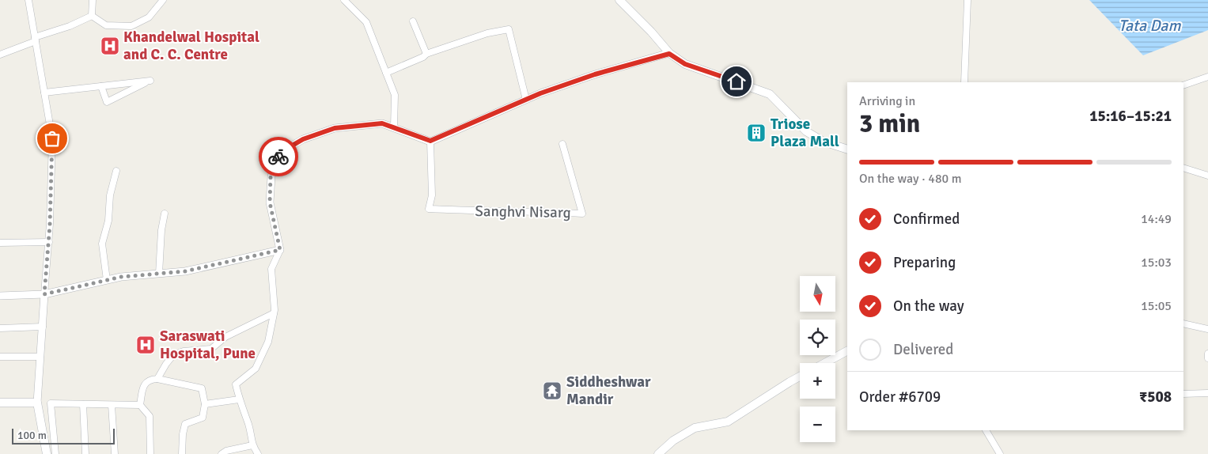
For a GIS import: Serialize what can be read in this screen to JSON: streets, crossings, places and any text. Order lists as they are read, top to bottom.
{
  "streets": {
    "street": ["Sanghvi Nisarg"]
  },
  "water": ["Tata Dam"],
  "places": {
    "hospital": ["Khandelwal Hospital and C. C. Centre", "Saraswati Hospital, Pune"],
    "building": ["Triose Plaza Mall"],
    "temple": ["Siddheshwar Mandir"]
  },
  "scale_bar": "100 m",
  "north": "bottom",
  "page": {
    "heading": ["3 min", "Arriving in", "15:16–15:21"],
    "panel": ["Order #6709", "₹508"],
    "bar": "On the way · 480 m",
    "list": [
      ["Confirmed", "14:49"],
      ["Preparing", "15:03"],
      ["On the way", "15:05"],
      "Delivered"
    ],
    "map_buttons": ["+", "−"],
    "scale": "100 m"
  }
}
